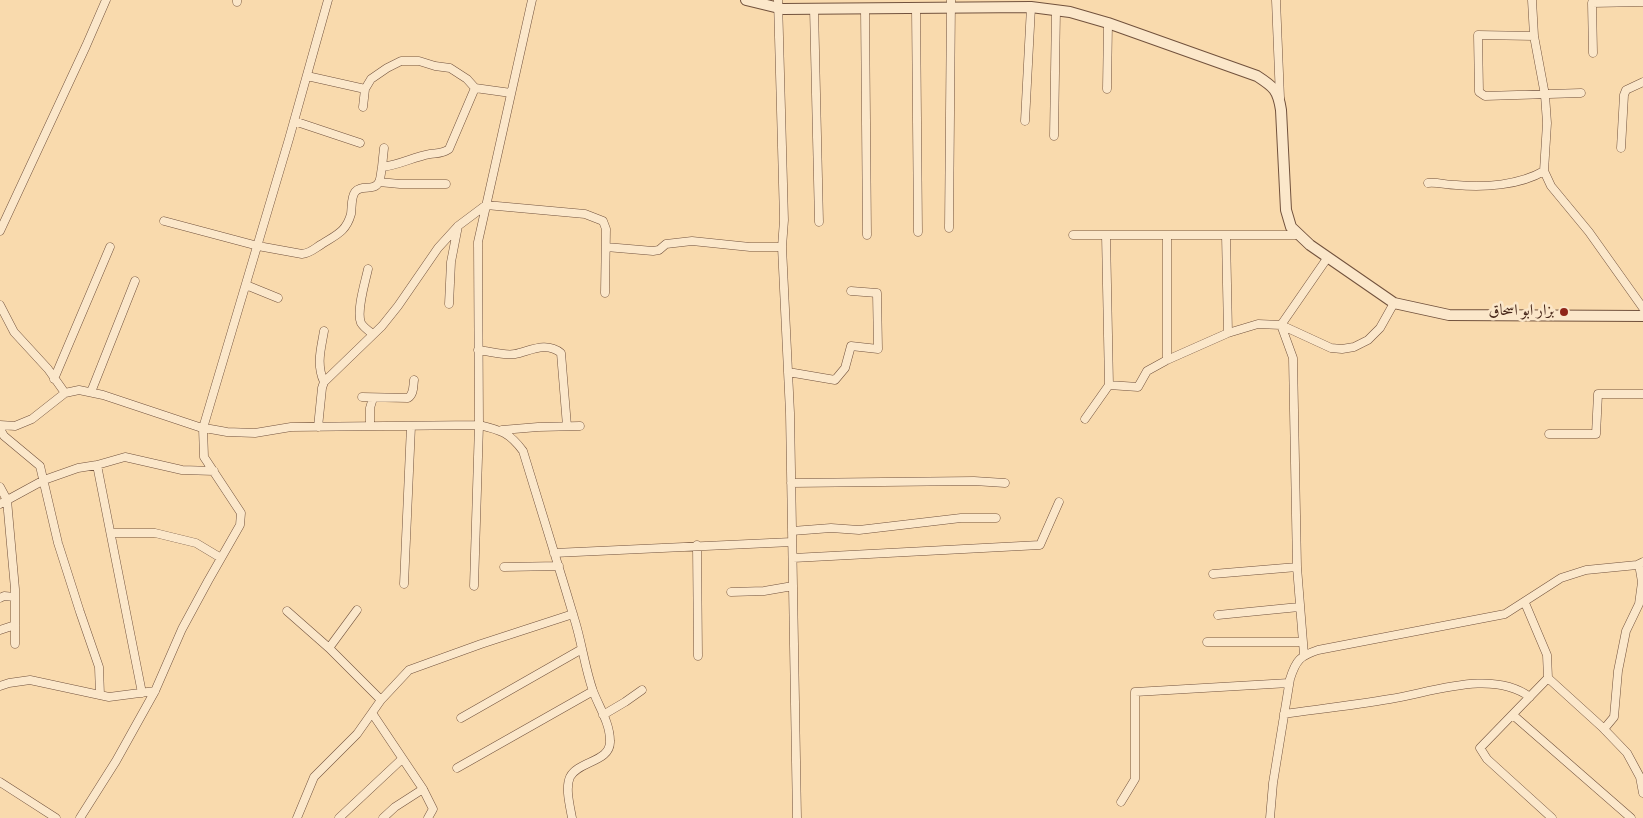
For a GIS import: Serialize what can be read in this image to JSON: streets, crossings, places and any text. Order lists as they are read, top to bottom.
{
  "places": ["بزار ابو اسحاق"]
}
